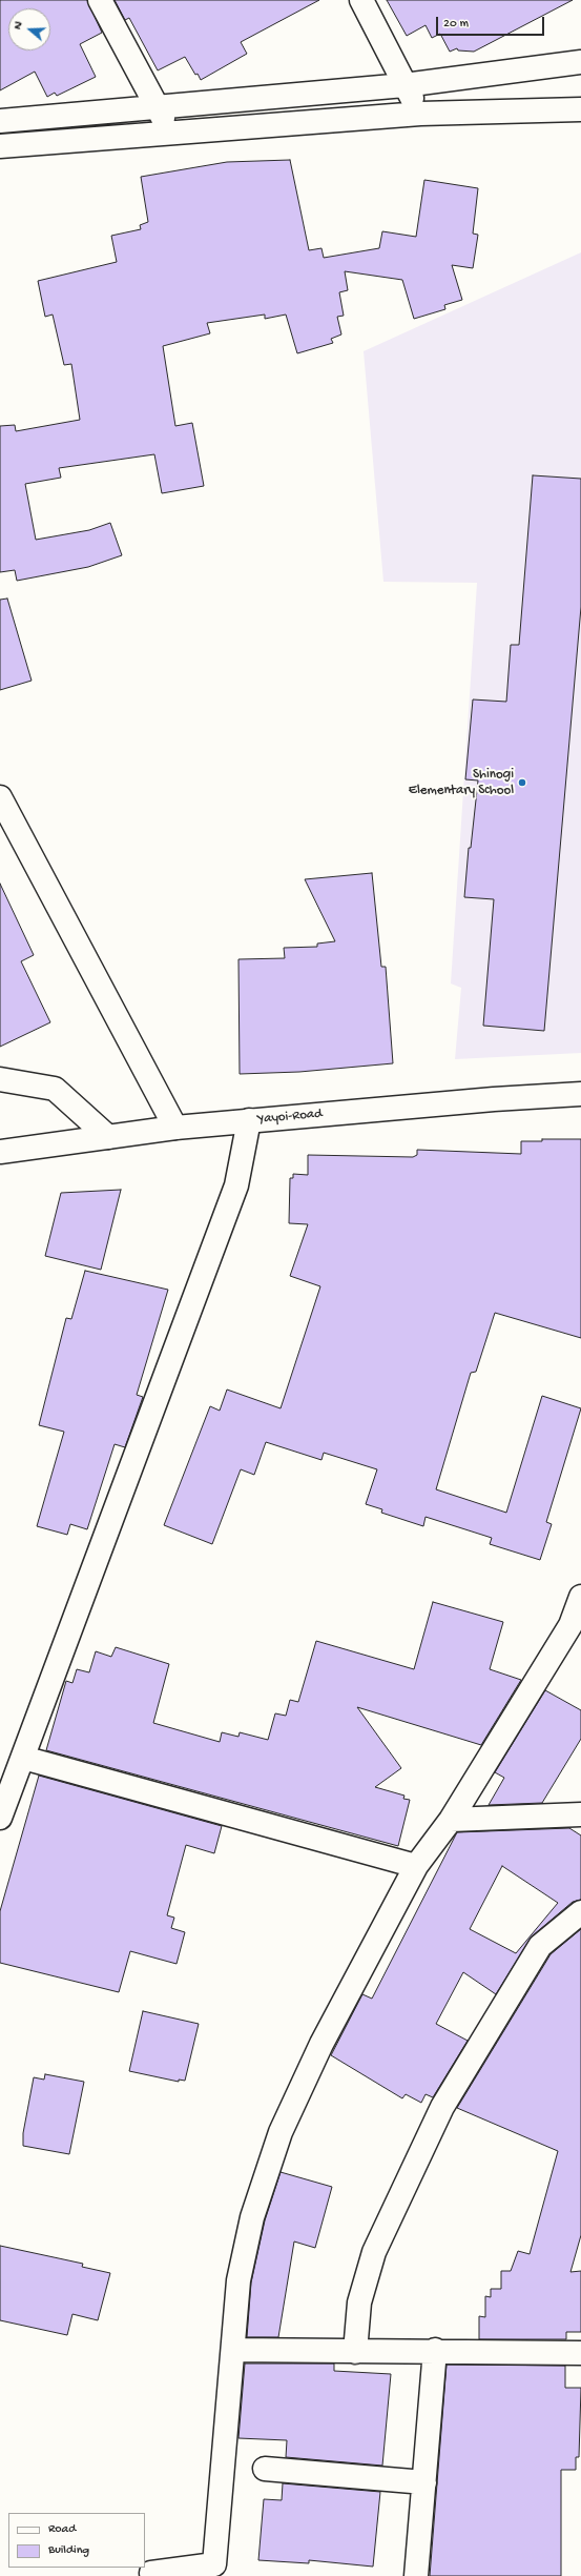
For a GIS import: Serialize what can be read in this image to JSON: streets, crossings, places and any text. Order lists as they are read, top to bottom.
{
  "streets": {
    "street": ["Yayoi-Road"]
  },
  "places": ["Shinogi Elementary School"],
  "legend": ["Road", "Building"],
  "scale_bar": "20 m",
  "north": "left"
}
